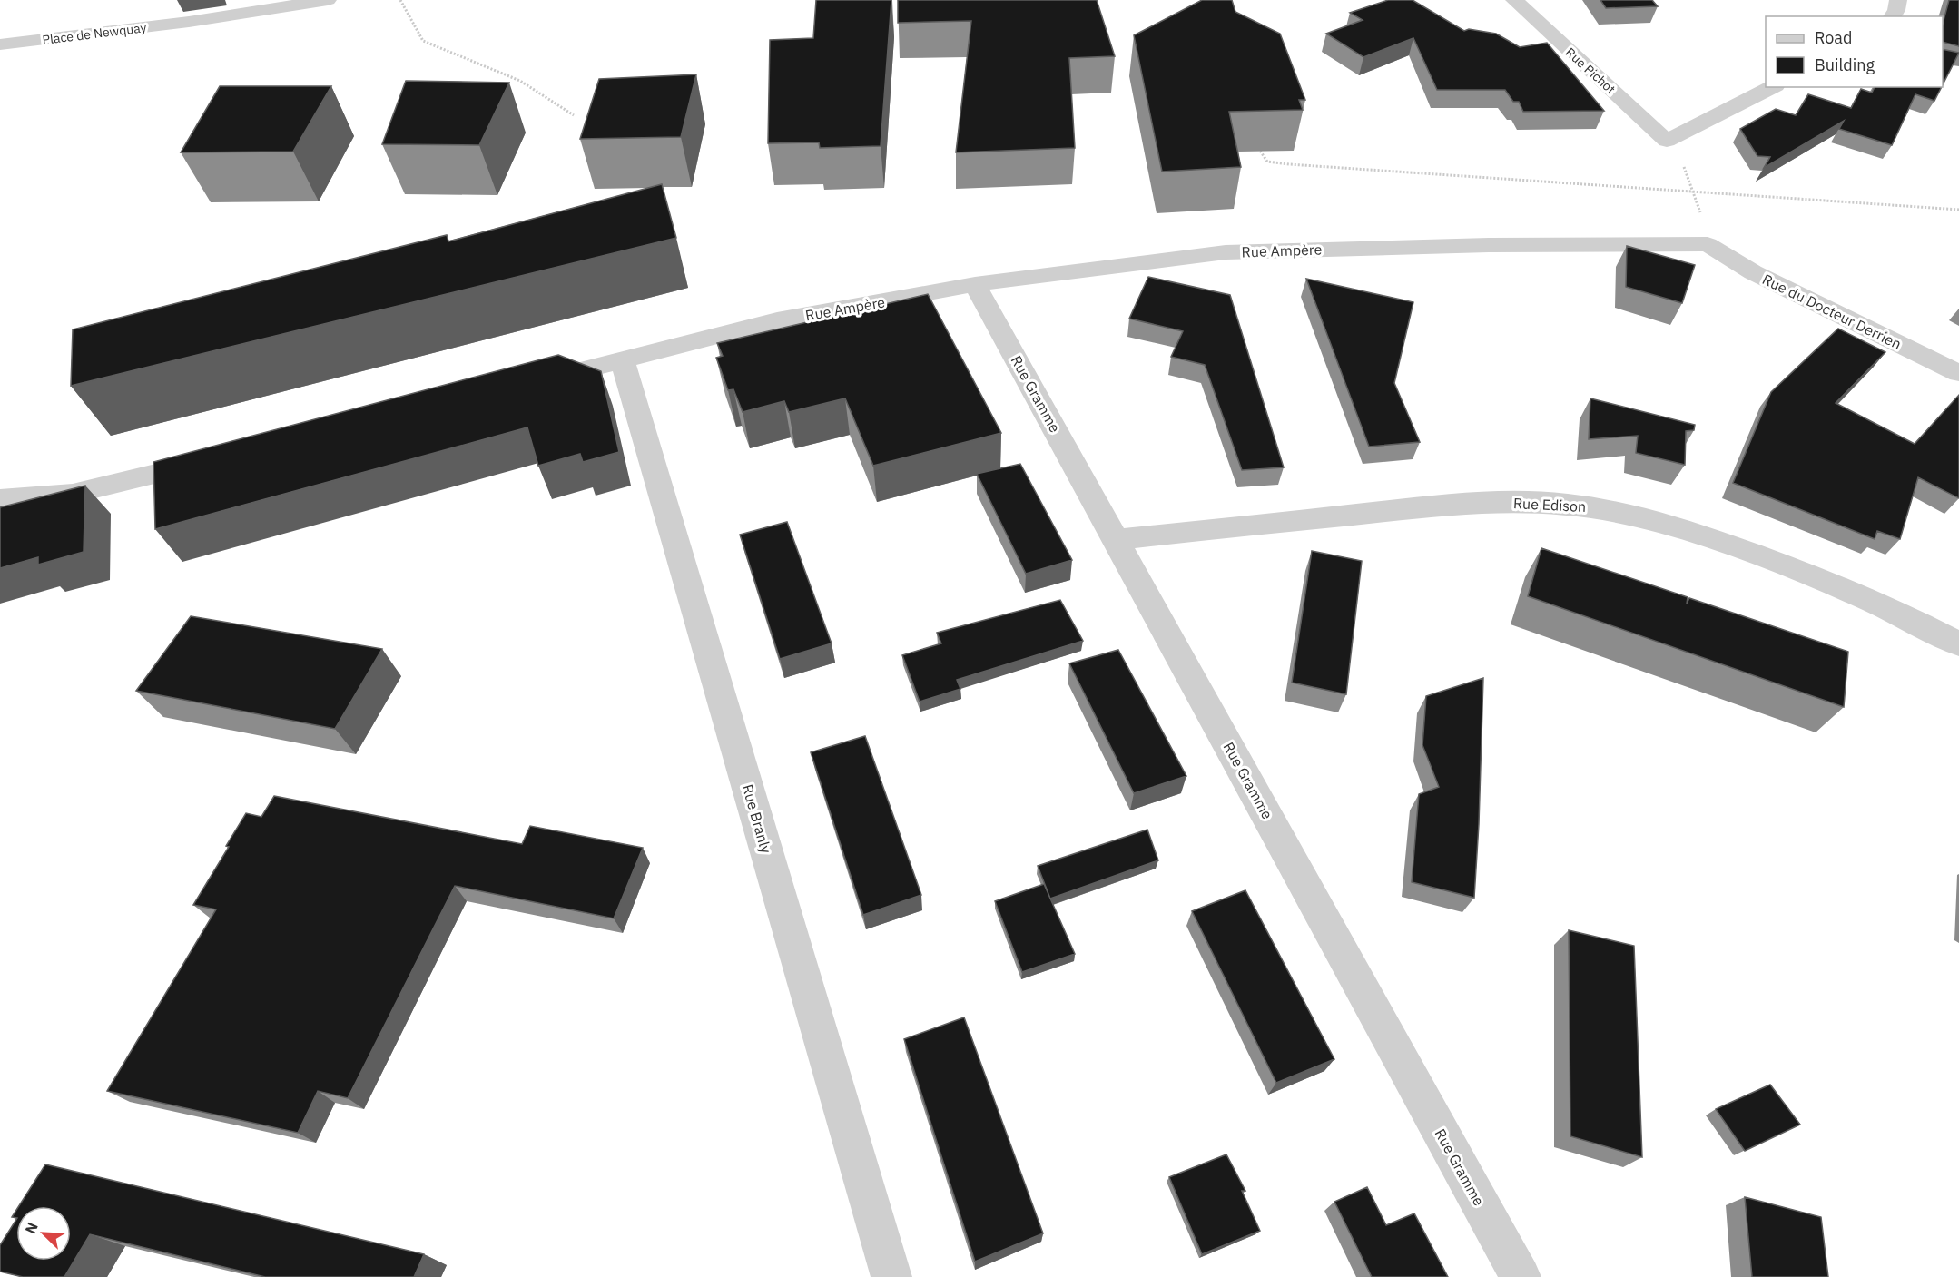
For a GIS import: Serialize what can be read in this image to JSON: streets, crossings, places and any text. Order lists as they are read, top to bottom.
{
  "streets": {
    "street": [
      "Place de Newquay",
      "Rue Pichot",
      "Rue Ampère",
      "Rue du Docteur Derrien",
      "Rue Gramme",
      "Rue Edison",
      "Rue Branly"
    ]
  },
  "crossings": [
    ["Rue Ampère", "Rue du Docteur Derrien"],
    ["Rue Ampère", "Rue Gramme"],
    ["Rue Ampère", "Rue Branly"],
    ["Rue Gramme", "Rue Edison"]
  ],
  "legend": ["Road", "Building"],
  "north": "top left"
}
